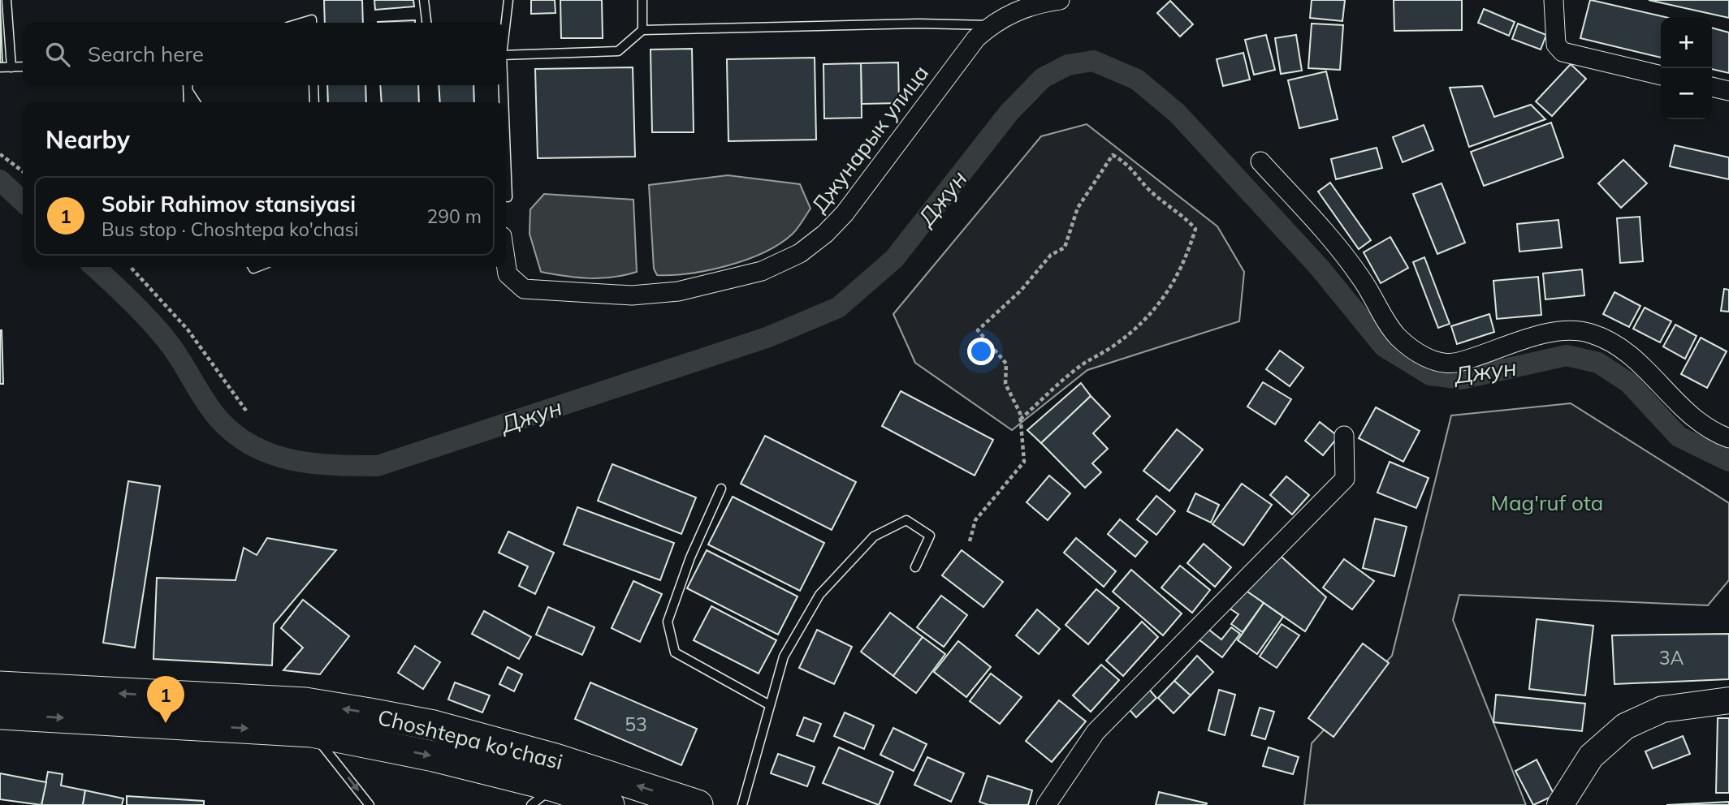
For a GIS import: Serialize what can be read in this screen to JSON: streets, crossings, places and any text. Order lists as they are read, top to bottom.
{
  "streets": {
    "main road": ["Choshtepa ko'chasi"],
    "street": ["Джунарык улица"]
  },
  "water": ["Джун"],
  "parks": ["Mag'ruf ota"],
  "house_numbers": ["3A", "53"],
  "page": {
    "map_buttons": ["+", "−"],
    "search": "Search here",
    "heading": "Nearby",
    "list": [
      {
        "mark": "1",
        "name": "Sobir Rahimov stansiyasi",
        "note": "Bus stop · Choshtepa ko'chasi",
        "value": "290 m"
      }
    ],
    "pins": "1"
  }
}
